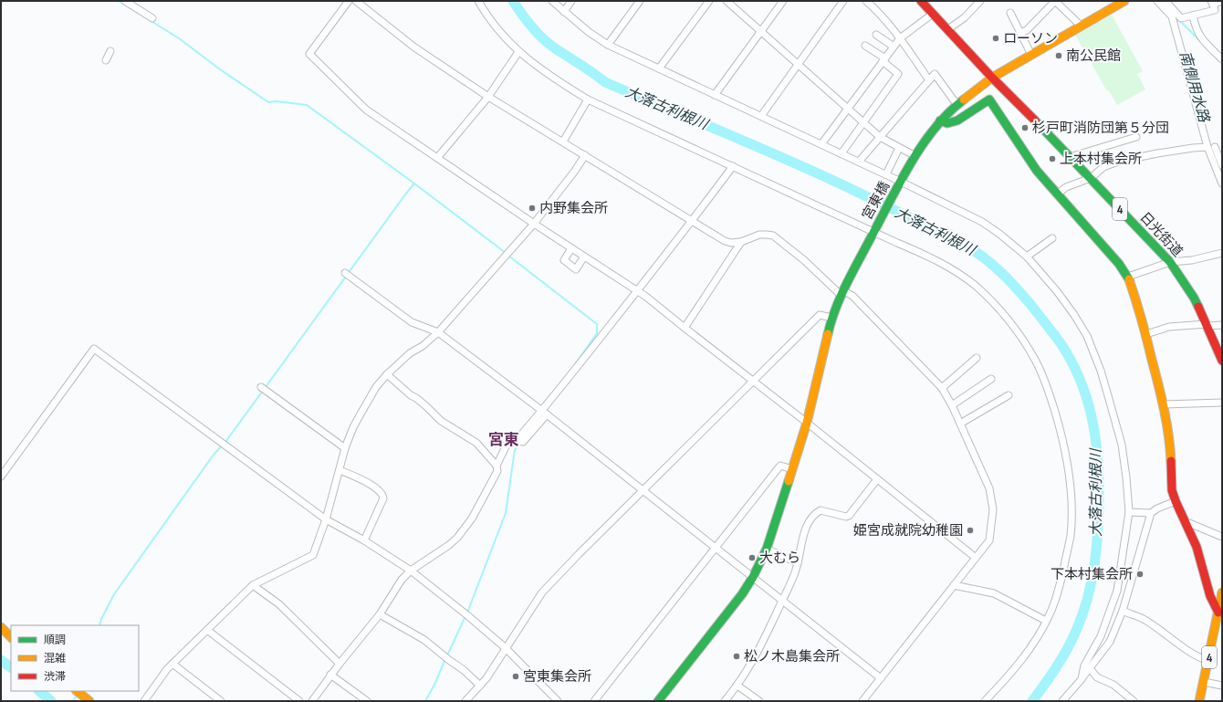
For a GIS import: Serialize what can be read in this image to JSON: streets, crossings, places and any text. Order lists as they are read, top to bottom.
{
  "streets": {
    "main road": ["宮東橋", "4", "日光街道"]
  },
  "crossings": [
    ["宮東橋", "日光街道"]
  ],
  "districts": ["宮東"],
  "water": ["南側用水路", "大落古利根川"],
  "places": [
    "ローソン",
    "南公民館",
    "杉戸町消防団第５分団",
    "上本村集会所",
    "内野集会所",
    "姫宮成就院幼稚園",
    "大むら",
    "下本村集会所",
    "松ノ木島集会所",
    "宮東集会所"
  ],
  "legend": ["順調", "混雑", "渋滞"]
}
